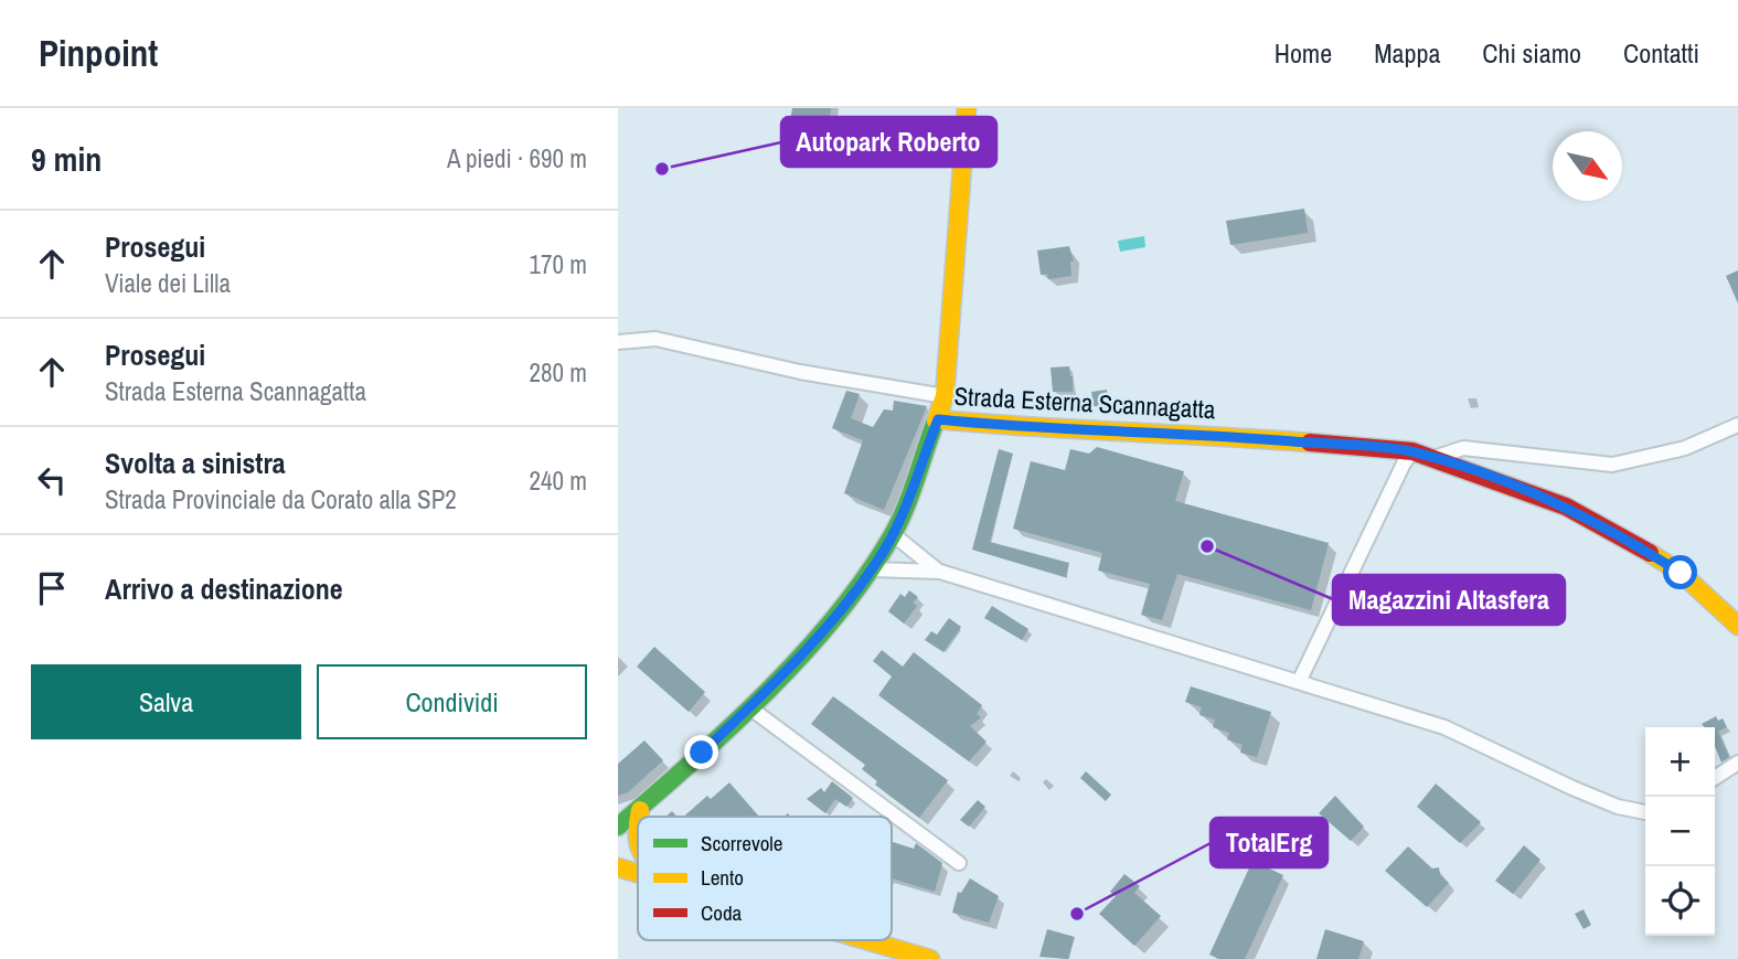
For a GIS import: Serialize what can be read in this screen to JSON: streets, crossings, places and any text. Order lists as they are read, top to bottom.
{
  "streets": {
    "main road": ["Strada Esterna Scannagatta"]
  },
  "places": ["Autopark Roberto", "Magazzini Altasfera", "TotalErg"],
  "legend": ["Scorrevole", "Lento", "Coda"],
  "north": "bottom right",
  "page": {
    "header": "Pinpoint",
    "nav": [
      "Home",
      "Mappa",
      "Chi siamo",
      "Contatti"
    ],
    "heading": ["9 min", "A piedi · 690 m"],
    "list": [
      ["Prosegui", "Viale dei Lilla", "170 m"],
      ["Prosegui", "Strada Esterna Scannagatta", "280 m"],
      ["Svolta a sinistra", "Strada Provinciale da Corato alla SP2", "240 m"],
      "Arrivo a destinazione"
    ],
    "buttons": ["Salva", "Condividi"],
    "map_buttons": ["+", "−"]
  }
}
